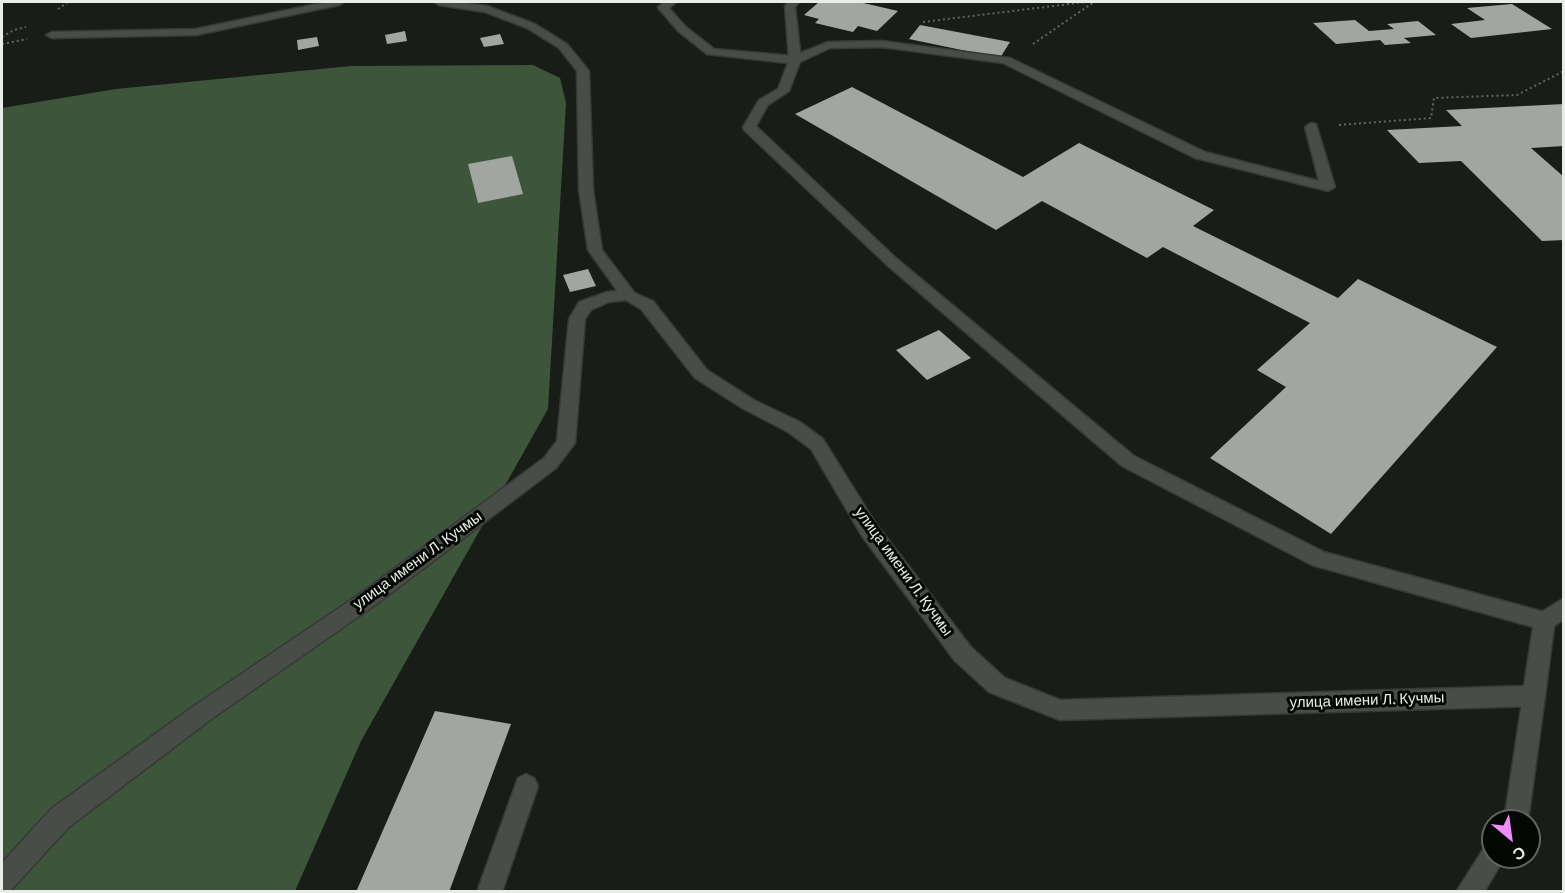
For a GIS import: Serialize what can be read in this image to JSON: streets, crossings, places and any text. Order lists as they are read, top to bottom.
{
  "streets": {
    "street": ["улица имени Л. Кучмы"]
  },
  "north": "bottom right"
}
